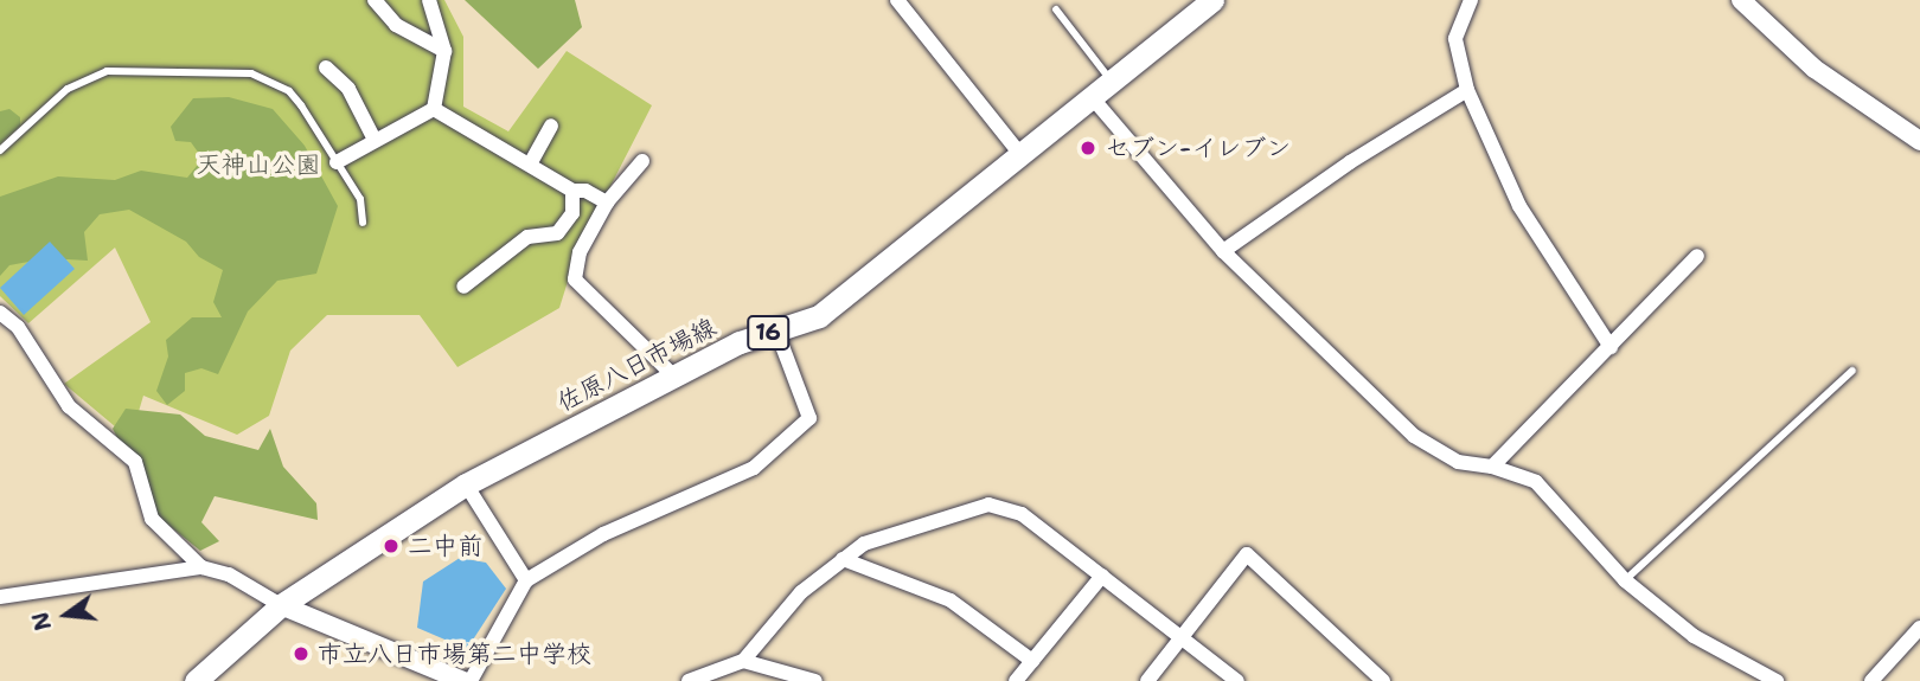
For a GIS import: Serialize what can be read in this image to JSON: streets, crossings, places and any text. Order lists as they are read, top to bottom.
{
  "streets": {
    "main road": ["16", "佐原八日市場線"]
  },
  "parks": ["天神山公園"],
  "places": ["セブン-イレブン", "二中前", "市立八日市場第二中学校"],
  "north": "left"
}
